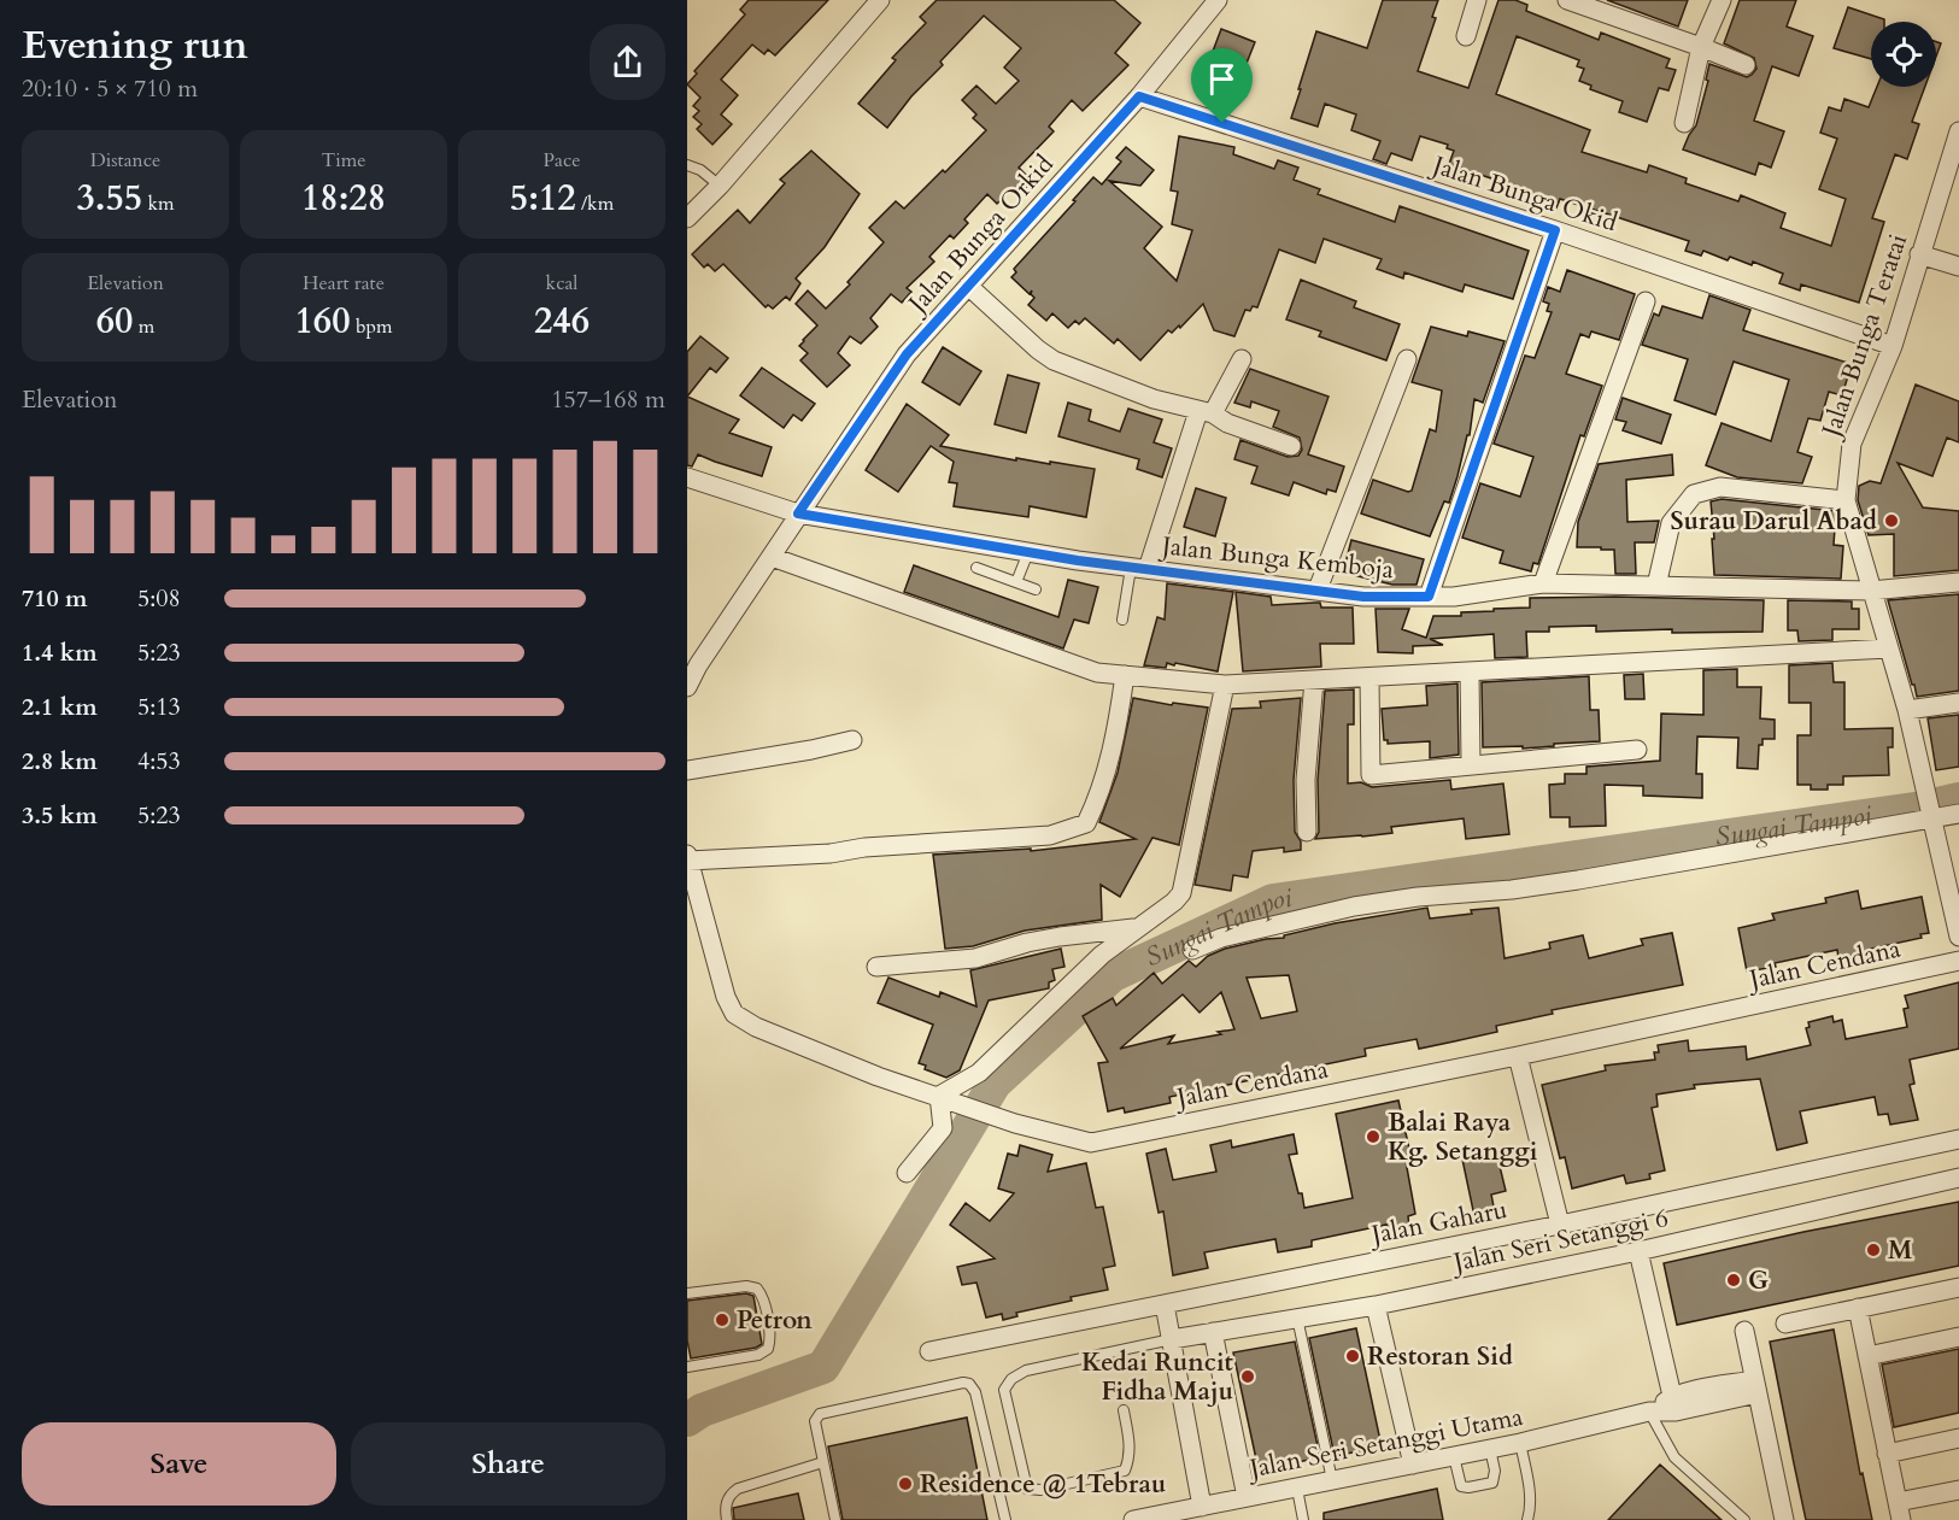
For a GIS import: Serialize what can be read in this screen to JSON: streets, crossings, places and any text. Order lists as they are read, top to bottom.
{
  "streets": {
    "street": [
      "Jalan Bunga Okid",
      "Jalan Bunga Orkid",
      "Jalan Bunga Teratai",
      "Jalan Bunga Kemboja",
      "Jalan Cendana",
      "Jalan Gaharu",
      "Jalan Seri Setanggi 6",
      "Jalan Seri Setanggi Utama"
    ]
  },
  "crossings": [
    ["Jalan Bunga Okid", "Jalan Bunga Orkid"],
    ["Jalan Bunga Okid", "Jalan Bunga Teratai"],
    ["Jalan Bunga Orkid", "Jalan Bunga Kemboja"],
    ["Jalan Bunga Teratai", "Jalan Bunga Kemboja"]
  ],
  "water": ["Sungai Tampoi"],
  "places": [
    "Surau Darul Abad",
    "Balai Raya Kg. Setanggi",
    "M",
    "G",
    "Petron",
    "Restoran Sid",
    "Kedai Runcit Fidha Maju",
    "Residence @ 1Tebrau"
  ],
  "page": {
    "heading": ["Evening run", "20:10 · 5 × 710 m"],
    "stats": [
      ["Distance", "3.55 km"],
      ["Time", "18:28"],
      ["Pace", "5:12 /km"],
      ["Elevation", "60 m"],
      ["Heart rate", "160 bpm"],
      ["kcal", "246"]
    ],
    "chart": ["Elevation", "157–168 m"],
    "list": [
      {
        "name": "710 m",
        "note": "5:08"
      },
      {
        "name": "1.4 km",
        "note": "5:23"
      },
      {
        "name": "2.1 km",
        "note": "5:13"
      },
      {
        "name": "2.8 km",
        "note": "4:53"
      },
      {
        "name": "3.5 km",
        "note": "5:23"
      }
    ],
    "buttons": ["Save", "Share"]
  }
}
